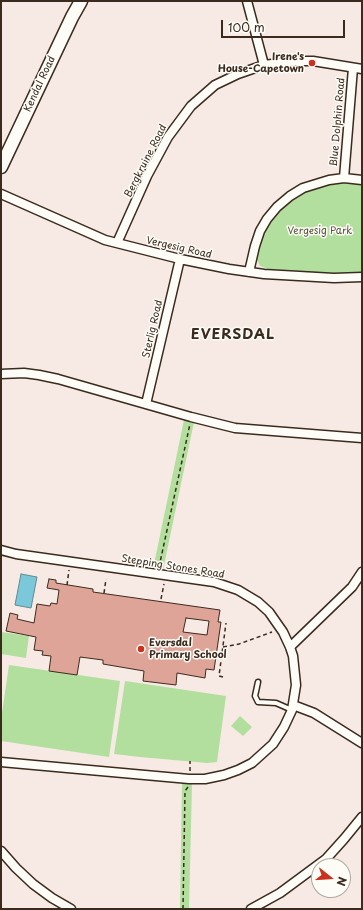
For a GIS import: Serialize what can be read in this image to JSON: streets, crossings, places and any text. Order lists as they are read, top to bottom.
{
  "streets": {
    "street": [
      "Kendal Road",
      "Blue Dolphin Road",
      "Bergkruine Road",
      "Vergesig Road",
      "Sterlig Road",
      "Stepping Stones Road"
    ]
  },
  "crossings": [
    ["Blue Dolphin Road", "Bergkruine Road"],
    ["Bergkruine Road", "Vergesig Road"],
    ["Vergesig Road", "Sterlig Road"]
  ],
  "districts": ["EVERSDAL"],
  "parks": ["Vergesig Park"],
  "places": ["Irene's House-Capetown", "Eversdal Primary School"],
  "scale_bar": "100 m",
  "north": "right"
}
